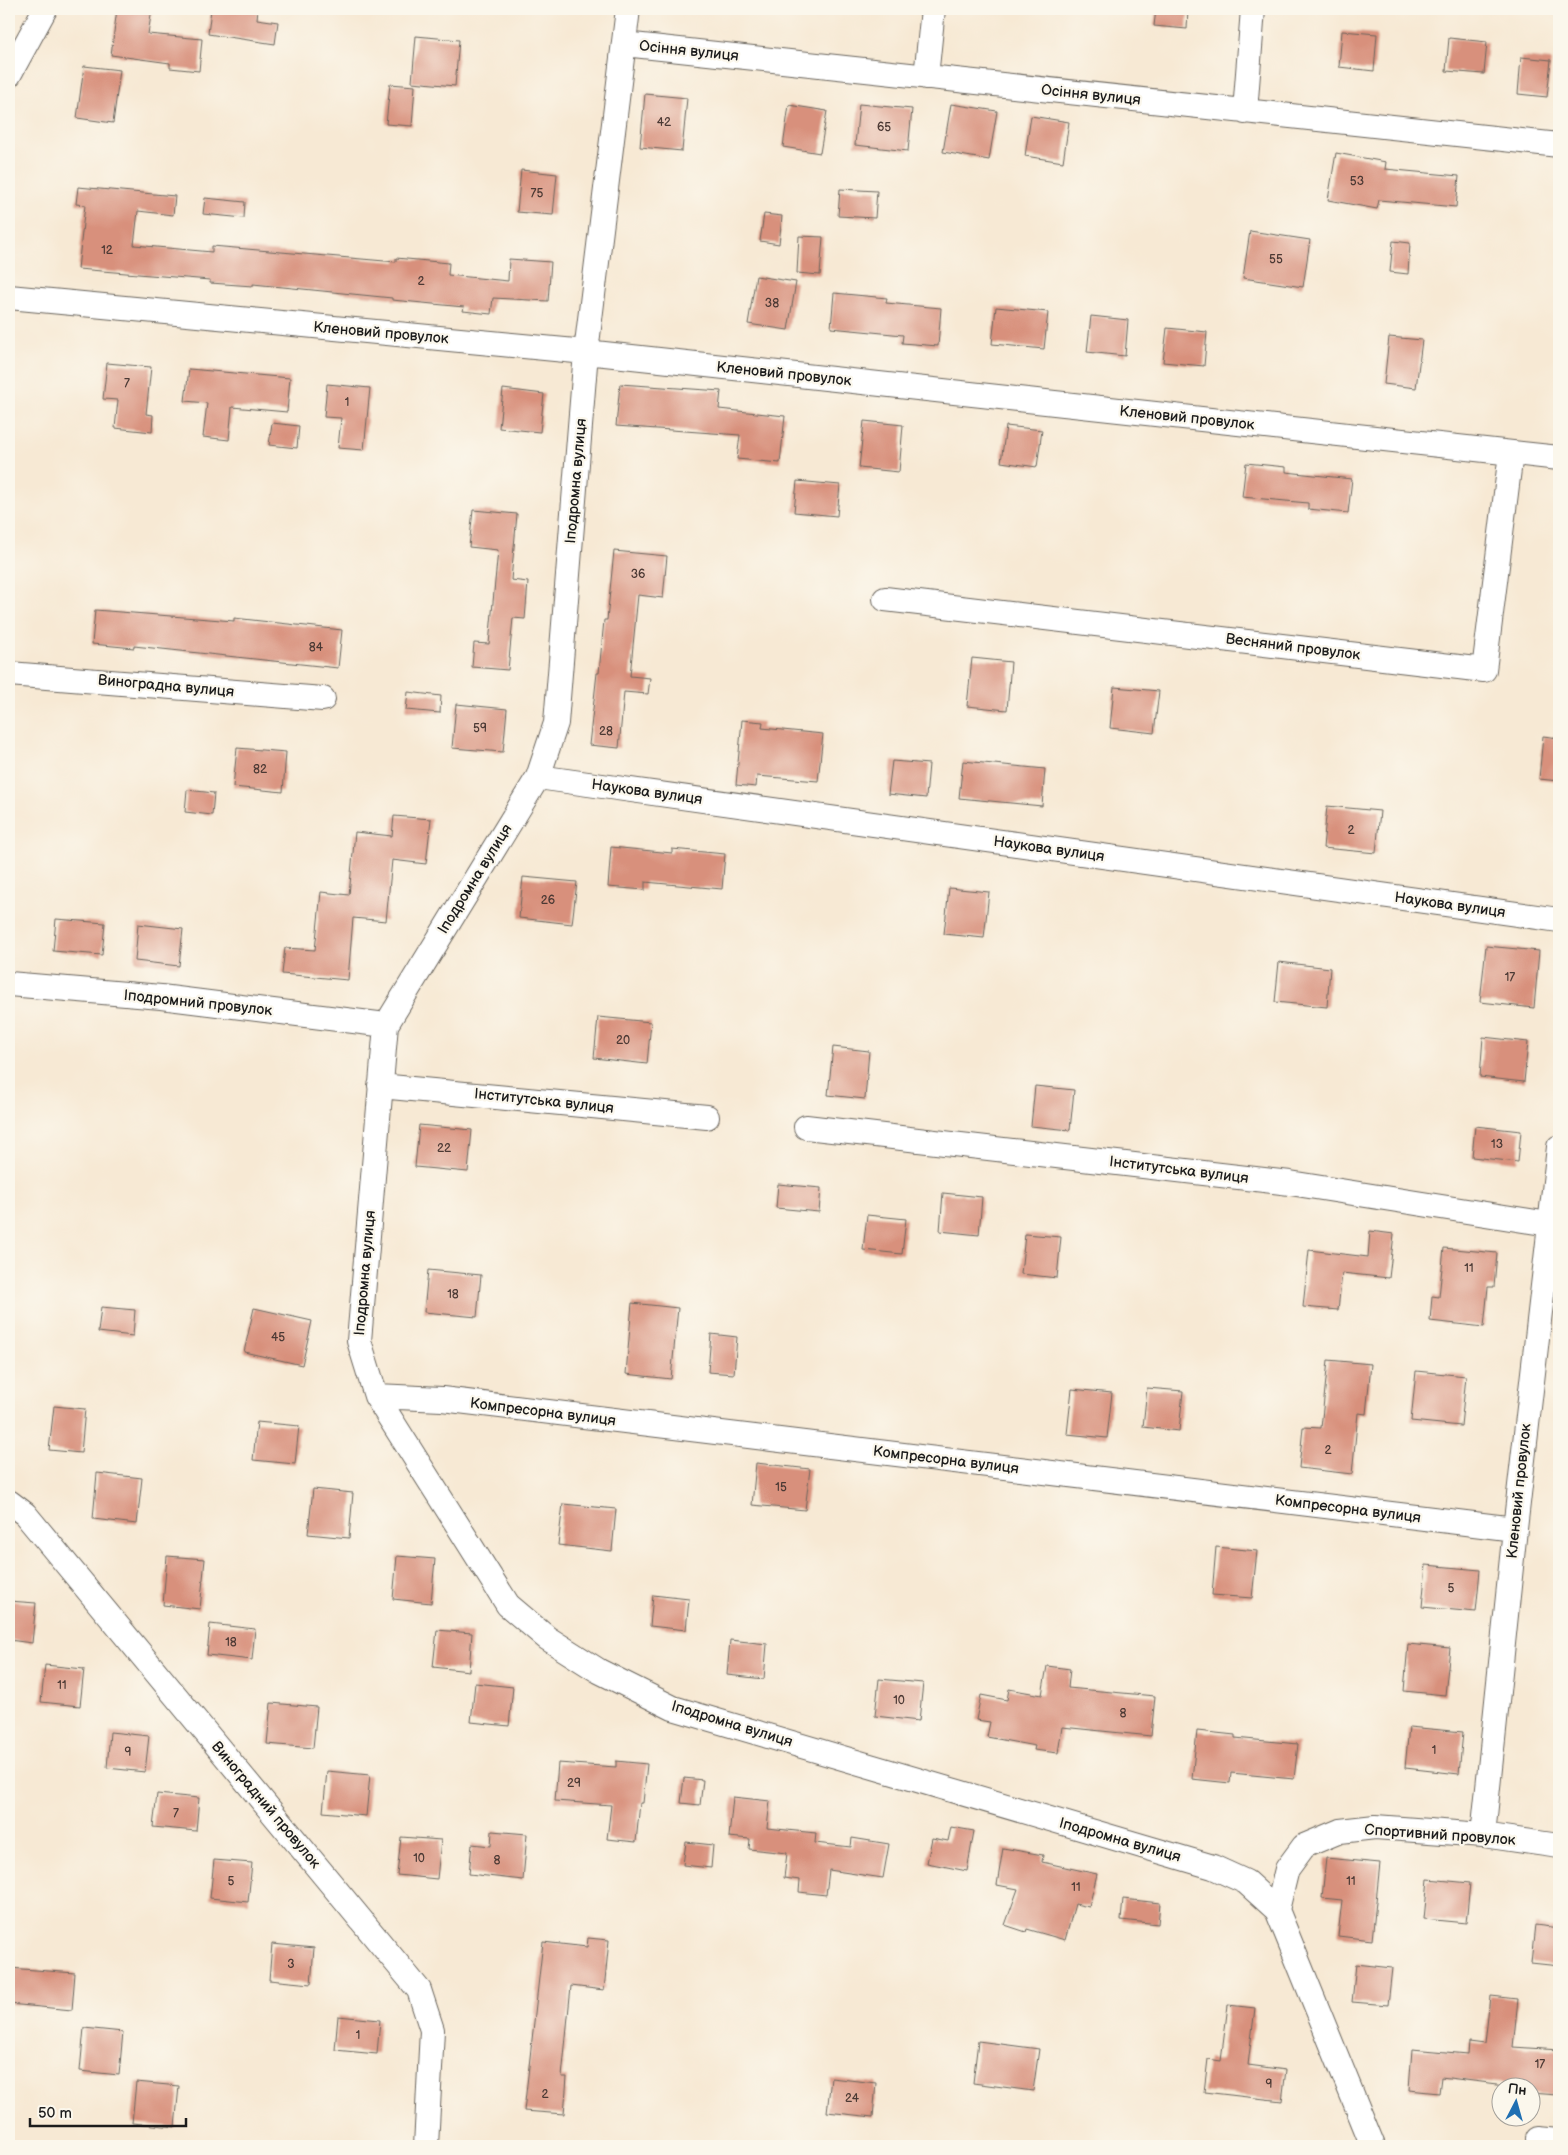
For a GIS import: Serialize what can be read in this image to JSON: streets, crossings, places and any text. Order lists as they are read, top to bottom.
{
  "streets": {
    "street": [
      "Осіння вулиця",
      "Кленовий провулок",
      "Іподромна вулиця",
      "Весняний провулок",
      "Виноградна вулиця",
      "Наукова вулиця",
      "Іподромний провулок",
      "Інститутська вулиця",
      "Компресорна вулиця",
      "Виноградний провулок",
      "Спортивний провулок"
    ]
  },
  "crossings": [
    ["Осіння вулиця", "Іподромна вулиця"],
    ["Кленовий провулок", "Іподромна вулиця"],
    ["Кленовий провулок", "Весняний провулок"],
    ["Кленовий провулок", "Інститутська вулиця"],
    ["Кленовий провулок", "Компресорна вулиця"],
    ["Кленовий провулок", "Спортивний провулок"],
    ["Іподромна вулиця", "Наукова вулиця"],
    ["Іподромна вулиця", "Іподромний провулок"],
    ["Іподромна вулиця", "Інститутська вулиця"],
    ["Іподромна вулиця", "Компресорна вулиця"],
    ["Іподромна вулиця", "Спортивний провулок"]
  ],
  "house_numbers": [
    "42",
    "65",
    "53",
    "75",
    "12",
    "55",
    "2",
    "38",
    "7",
    "1",
    "36",
    "84",
    "59",
    "28",
    "82",
    "2",
    "26",
    "17",
    "20",
    "13",
    "22",
    "11",
    "18",
    "45",
    "2",
    "15",
    "5",
    "18",
    "11",
    "10",
    "8",
    "1",
    "9",
    "29",
    "7",
    "10",
    "8",
    "5",
    "11",
    "11",
    "3",
    "1",
    "17",
    "9",
    "2",
    "24"
  ],
  "scale_bar": "50 m",
  "north": "top"
}
